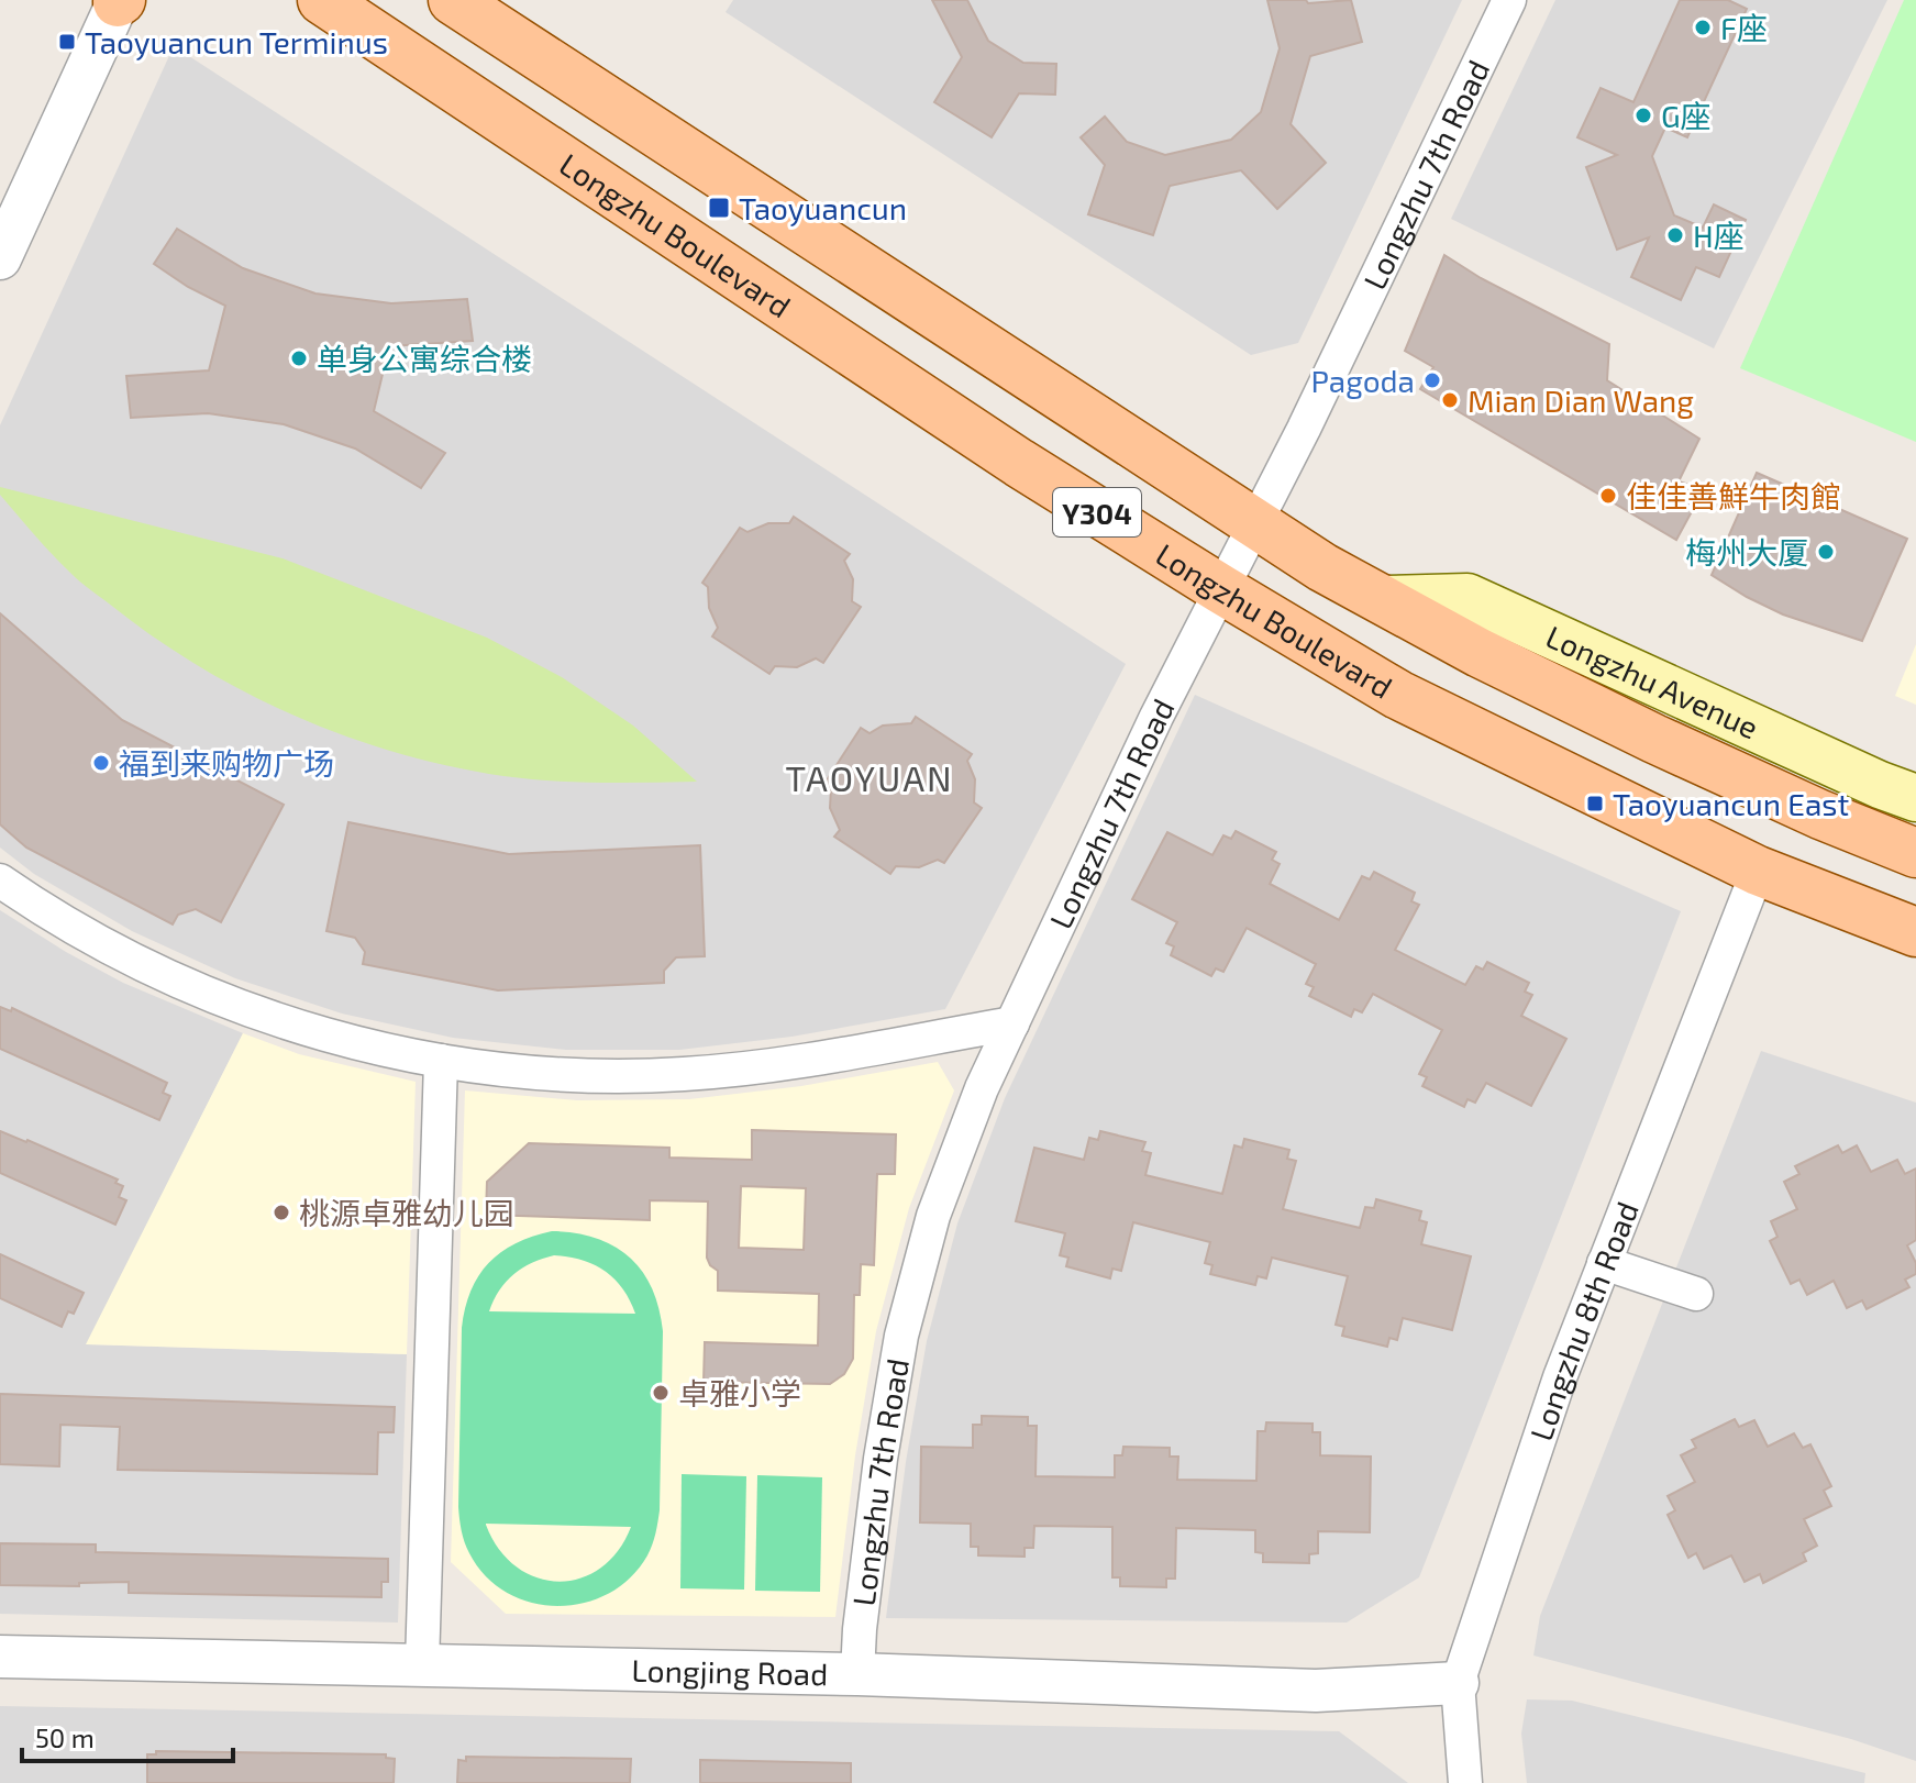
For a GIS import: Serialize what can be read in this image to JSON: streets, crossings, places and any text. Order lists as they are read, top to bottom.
{
  "streets": {
    "main road": ["Longzhu Boulevard", "Y304", "Longzhu Avenue"],
    "street": ["Longzhu 7th Road", "Longzhu 8th Road", "Longjing Road"]
  },
  "crossings": [
    ["Longzhu 7th Road", "Longzhu Boulevard"],
    ["Longzhu 7th Road", "Longjing Road"],
    ["Longzhu Boulevard", "Longzhu 8th Road"],
    ["Longzhu 8th Road", "Longjing Road"]
  ],
  "districts": ["TAOYUAN"],
  "places": {
    "other": [
      "F座",
      "G座",
      "H座",
      "单身公寓综合楼",
      "Pagoda",
      "Mian Dian Wang",
      "佳佳善鮮牛肉館",
      "梅州大厦",
      "福到来购物广场",
      "桃源卓雅幼儿园",
      "卓雅小学"
    ],
    "transit": ["Taoyuancun Terminus", "Taoyuancun", "Taoyuancun East"]
  },
  "scale_bar": "50 m"
}
